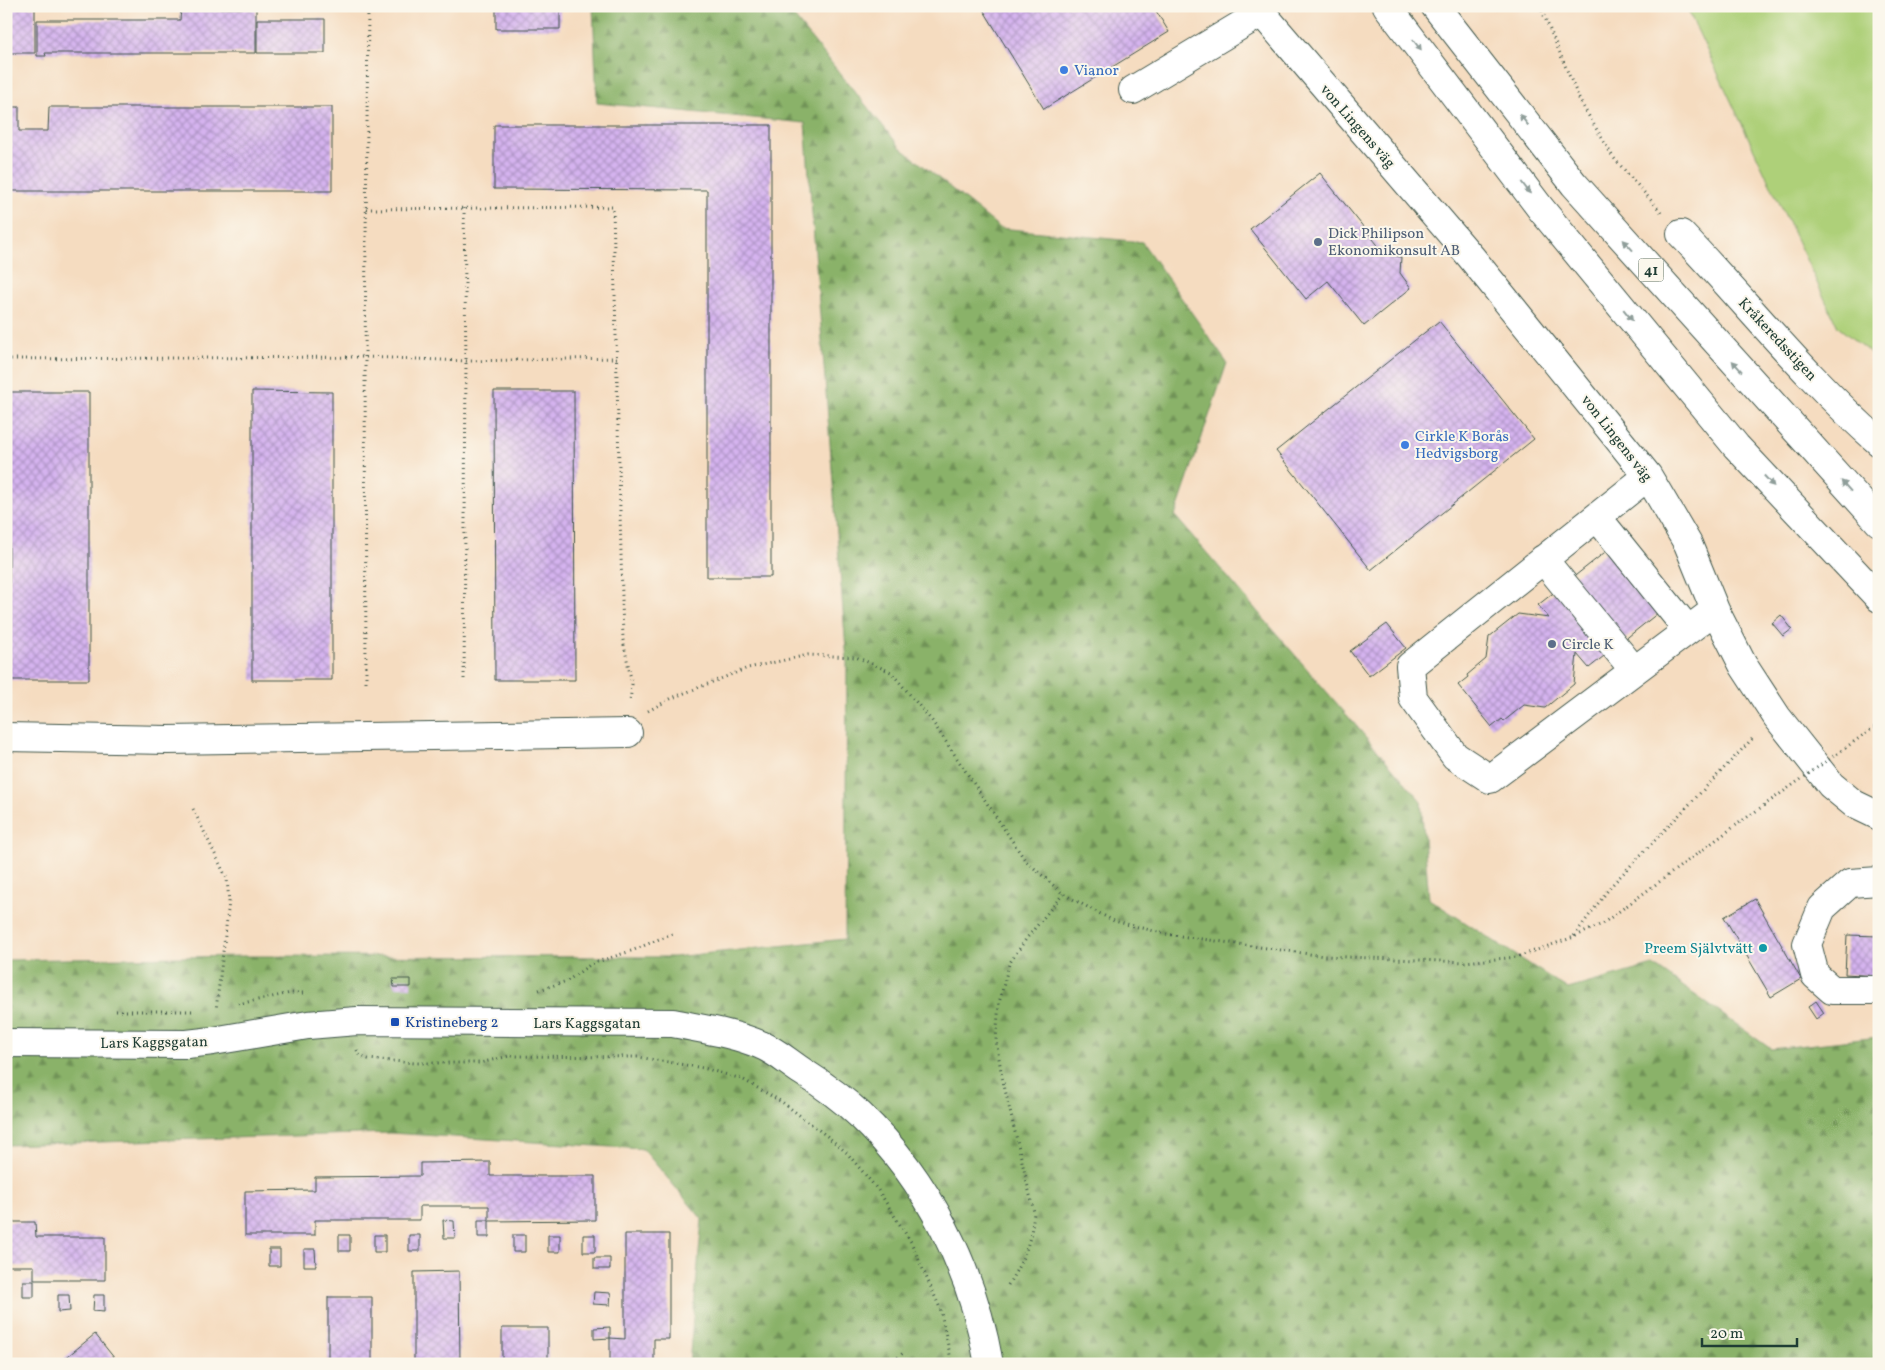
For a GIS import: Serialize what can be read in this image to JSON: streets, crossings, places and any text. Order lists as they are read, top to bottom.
{
  "streets": {
    "street": [
      "von Lingens väg",
      "41",
      "Kråkeredsstigen",
      "Lars Kaggsgatan"
    ]
  },
  "places": {
    "other": [
      "Vianor",
      "Dick Philipson Ekonomikonsult AB",
      "Cirkle K Borås Hedvigsborg",
      "Circle K",
      "Preem Självtvätt"
    ],
    "transit": ["Kristineberg 2"]
  },
  "scale_bar": "20 m"
}
